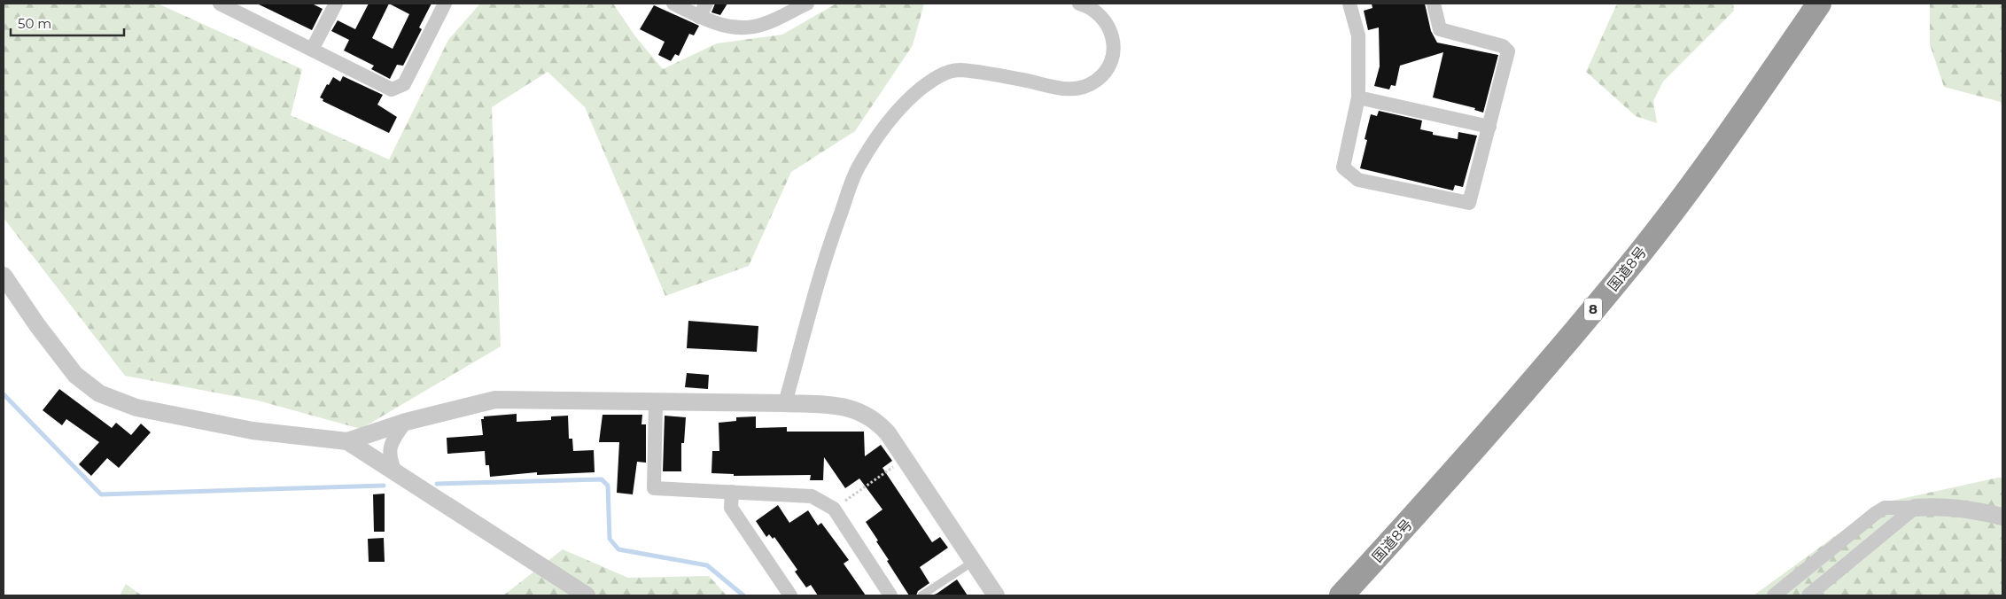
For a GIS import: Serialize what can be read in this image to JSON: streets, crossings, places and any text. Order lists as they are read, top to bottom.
{
  "streets": {
    "highway": ["国道8号", "8"]
  },
  "scale_bar": "50 m"
}
